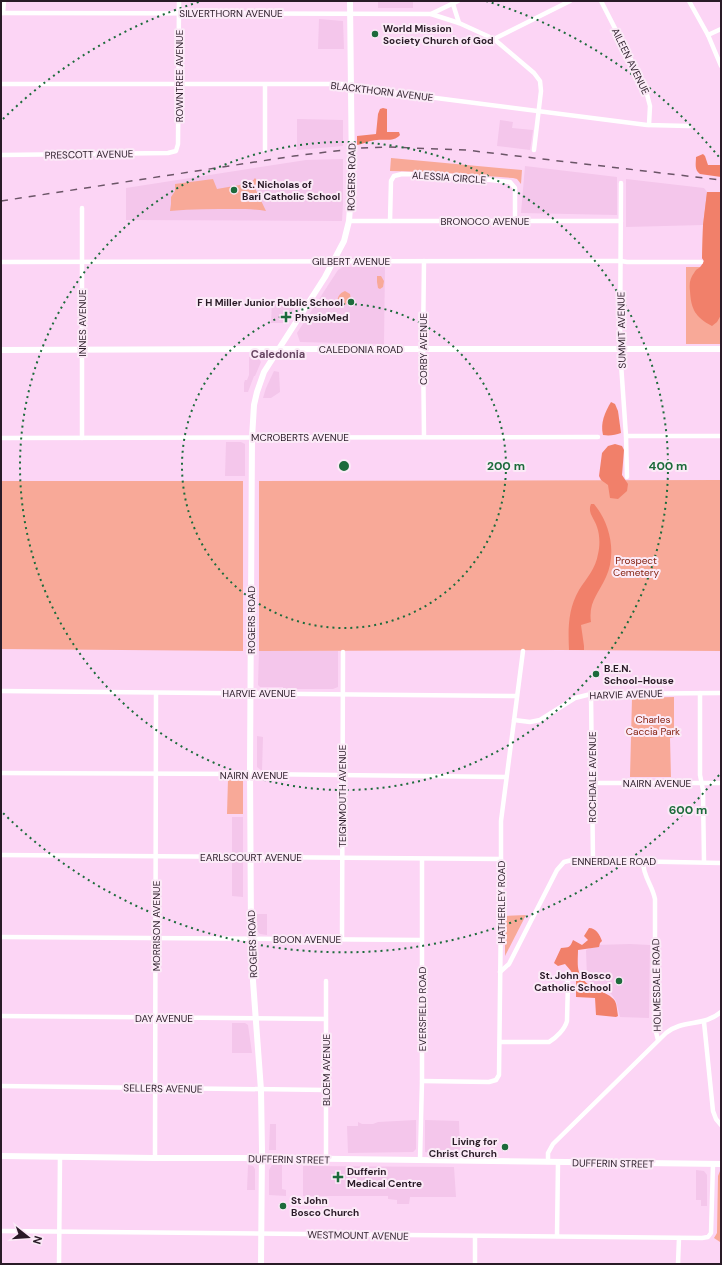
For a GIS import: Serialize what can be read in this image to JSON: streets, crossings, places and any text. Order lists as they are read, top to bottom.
{
  "streets": {
    "street": [
      "SILVERTHORN AVENUE",
      "AILEEN AVENUE",
      "ROWNTREE AVENUE",
      "BLACKTHORN AVENUE",
      "PRESCOTT AVENUE",
      "ROGERS ROAD",
      "ALESSIA CIRCLE",
      "BRONOCO AVENUE",
      "GILBERT AVENUE",
      "INNES AVENUE",
      "SUMMIT AVENUE",
      "CALEDONIA ROAD",
      "CORBY AVENUE",
      "MCROBERTS AVENUE",
      "HARVIE AVENUE",
      "NAIRN AVENUE",
      "ROCHDALE AVENUE",
      "TEIGNMOUTH AVENUE",
      "EARLSCOURT AVENUE",
      "ENNERDALE ROAD",
      "HATHERLEY ROAD",
      "MORRISON AVENUE",
      "BOON AVENUE",
      "HOLMESDALE ROAD",
      "EVERSFIELD ROAD",
      "DAY AVENUE",
      "BLOEM AVENUE",
      "SELLERS AVENUE",
      "DUFFERIN STREET",
      "WESTMOUNT AVENUE"
    ]
  },
  "crossings": [
    ["SILVERTHORN AVENUE", "ROWNTREE AVENUE"],
    ["SILVERTHORN AVENUE", "ROGERS ROAD"],
    ["AILEEN AVENUE", "BLACKTHORN AVENUE"],
    ["ROWNTREE AVENUE", "BLACKTHORN AVENUE"],
    ["ROWNTREE AVENUE", "PRESCOTT AVENUE"],
    ["BLACKTHORN AVENUE", "ROGERS ROAD"],
    ["ROGERS ROAD", "BRONOCO AVENUE"],
    ["ROGERS ROAD", "GILBERT AVENUE"],
    ["ROGERS ROAD", "CALEDONIA ROAD"],
    ["ROGERS ROAD", "MCROBERTS AVENUE"],
    ["ROGERS ROAD", "HARVIE AVENUE"],
    ["ROGERS ROAD", "NAIRN AVENUE"],
    ["ROGERS ROAD", "EARLSCOURT AVENUE"],
    ["ROGERS ROAD", "BOON AVENUE"],
    ["ROGERS ROAD", "DAY AVENUE"],
    ["ROGERS ROAD", "SELLERS AVENUE"],
    ["ROGERS ROAD", "DUFFERIN STREET"],
    ["ROGERS ROAD", "WESTMOUNT AVENUE"],
    ["ALESSIA CIRCLE", "BRONOCO AVENUE"],
    ["BRONOCO AVENUE", "SUMMIT AVENUE"],
    ["GILBERT AVENUE", "INNES AVENUE"],
    ["GILBERT AVENUE", "SUMMIT AVENUE"],
    ["GILBERT AVENUE", "CORBY AVENUE"],
    ["INNES AVENUE", "CALEDONIA ROAD"],
    ["INNES AVENUE", "MCROBERTS AVENUE"],
    ["SUMMIT AVENUE", "CALEDONIA ROAD"],
    ["CALEDONIA ROAD", "CORBY AVENUE"],
    ["CORBY AVENUE", "MCROBERTS AVENUE"],
    ["HARVIE AVENUE", "ROCHDALE AVENUE"],
    ["HARVIE AVENUE", "TEIGNMOUTH AVENUE"],
    ["HARVIE AVENUE", "HATHERLEY ROAD"],
    ["HARVIE AVENUE", "MORRISON AVENUE"],
    ["NAIRN AVENUE", "ROCHDALE AVENUE"],
    ["NAIRN AVENUE", "TEIGNMOUTH AVENUE"],
    ["NAIRN AVENUE", "HATHERLEY ROAD"],
    ["NAIRN AVENUE", "MORRISON AVENUE"],
    ["ROCHDALE AVENUE", "ENNERDALE ROAD"],
    ["TEIGNMOUTH AVENUE", "EARLSCOURT AVENUE"],
    ["TEIGNMOUTH AVENUE", "BOON AVENUE"],
    ["EARLSCOURT AVENUE", "HATHERLEY ROAD"],
    ["EARLSCOURT AVENUE", "MORRISON AVENUE"],
    ["EARLSCOURT AVENUE", "EVERSFIELD ROAD"],
    ["ENNERDALE ROAD", "HATHERLEY ROAD"],
    ["ENNERDALE ROAD", "HOLMESDALE ROAD"],
    ["HATHERLEY ROAD", "EVERSFIELD ROAD"],
    ["MORRISON AVENUE", "BOON AVENUE"],
    ["MORRISON AVENUE", "DAY AVENUE"],
    ["MORRISON AVENUE", "SELLERS AVENUE"],
    ["MORRISON AVENUE", "DUFFERIN STREET"],
    ["BOON AVENUE", "EVERSFIELD ROAD"],
    ["HOLMESDALE ROAD", "DUFFERIN STREET"],
    ["EVERSFIELD ROAD", "DUFFERIN STREET"],
    ["DAY AVENUE", "BLOEM AVENUE"],
    ["BLOEM AVENUE", "SELLERS AVENUE"],
    ["BLOEM AVENUE", "DUFFERIN STREET"],
    ["DUFFERIN STREET", "WESTMOUNT AVENUE"]
  ],
  "districts": ["Caledonia"],
  "parks": ["Prospect Cemetery", "Charles Caccia Park"],
  "places": {
    "other": [
      "World Mission Society Church of God",
      "St. Nicholas of Bari Catholic School",
      "F H Miller Junior Public School",
      "B.E.N. School-House",
      "St. John Bosco Catholic School",
      "Living for Christ Church",
      "St John Bosco Church"
    ],
    "health": ["PhysioMed", "Dufferin Medical Centre"]
  },
  "north": "right",
  "rings": ["200 m", "400 m", "600 m"]
}
